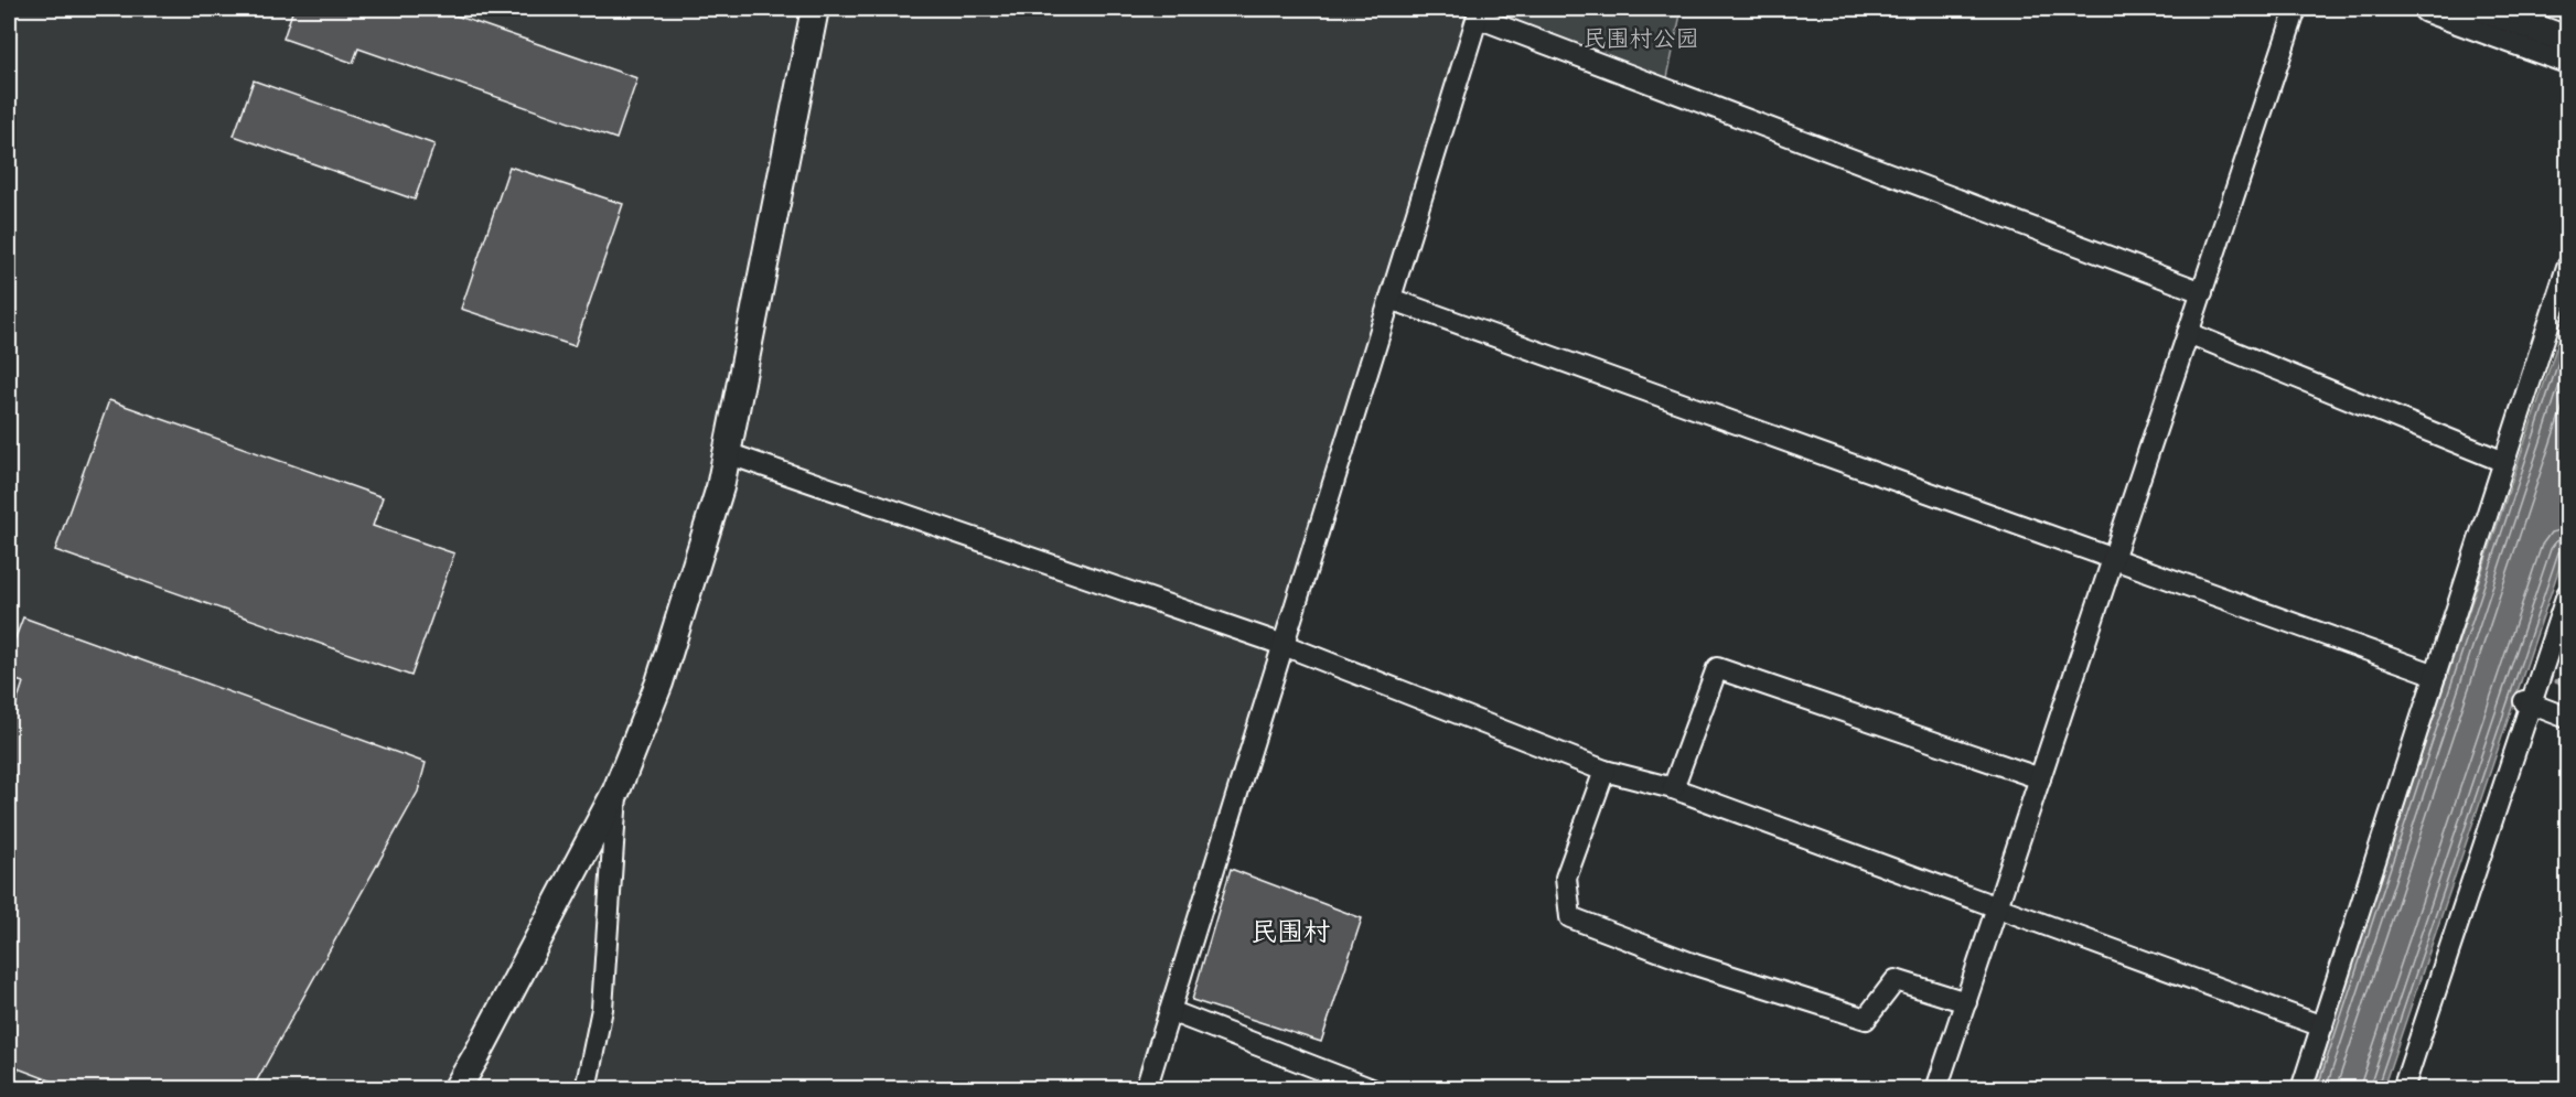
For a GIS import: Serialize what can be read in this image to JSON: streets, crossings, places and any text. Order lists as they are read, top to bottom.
{
  "districts": ["民围村"],
  "parks": ["民围村公园"]
}
